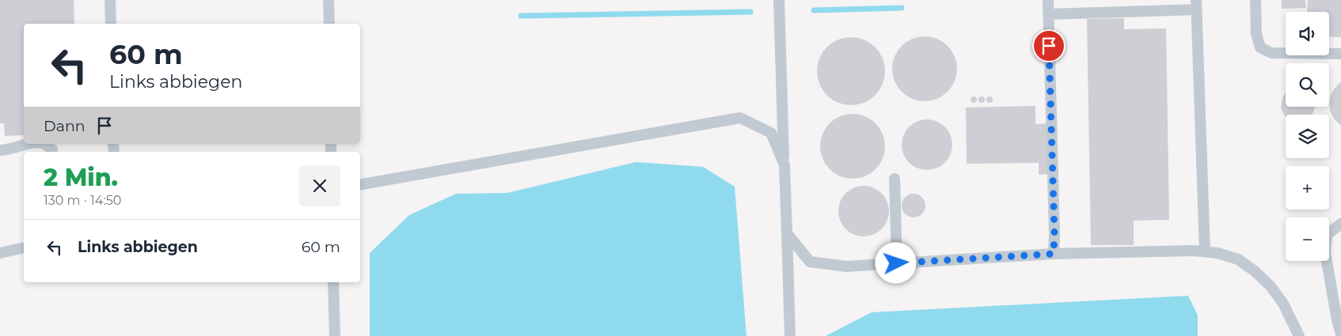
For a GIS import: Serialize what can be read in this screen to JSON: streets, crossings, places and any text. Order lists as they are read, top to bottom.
{
  "page": {
    "map_buttons": ["+", "−"],
    "turn": ["60 m", "Links abbiegen"],
    "then": "Dann",
    "heading": ["2 Min.", "130 m · 14:50"],
    "list": [
      {
        "name": "Links abbiegen",
        "value": "60 m"
      }
    ]
  }
}
